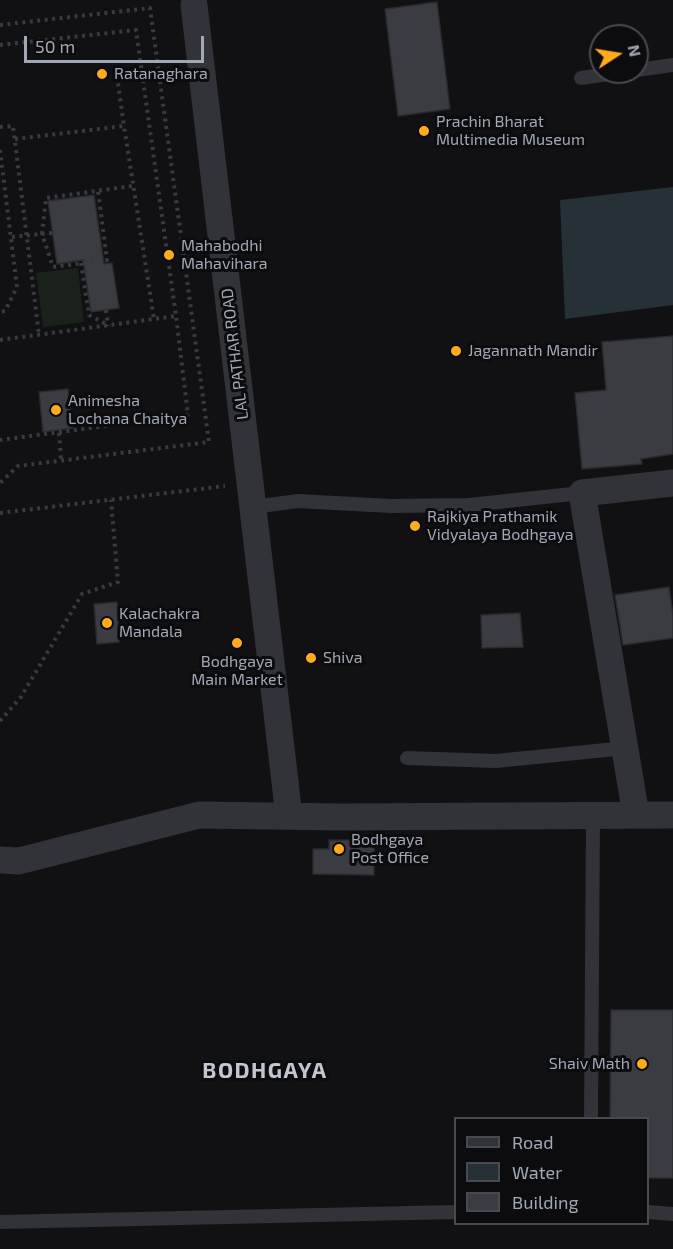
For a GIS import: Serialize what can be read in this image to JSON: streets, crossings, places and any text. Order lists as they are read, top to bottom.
{
  "streets": {
    "street": ["LAL PATHAR ROAD"]
  },
  "districts": ["BODHGAYA"],
  "places": [
    "Ratanaghara",
    "Prachin Bharat Multimedia Museum",
    "Mahabodhi Mahavihara",
    "Jagannath Mandir",
    "Animesha Lochana Chaitya",
    "Rajkiya Prathamik Vidyalaya Bodhgaya",
    "Kalachakra Mandala",
    "Bodhgaya Main Market",
    "Shiva",
    "Bodhgaya Post Office",
    "Shaiv Math"
  ],
  "legend": ["Road", "Water", "Building"],
  "scale_bar": "50 m",
  "north": "right"
}
